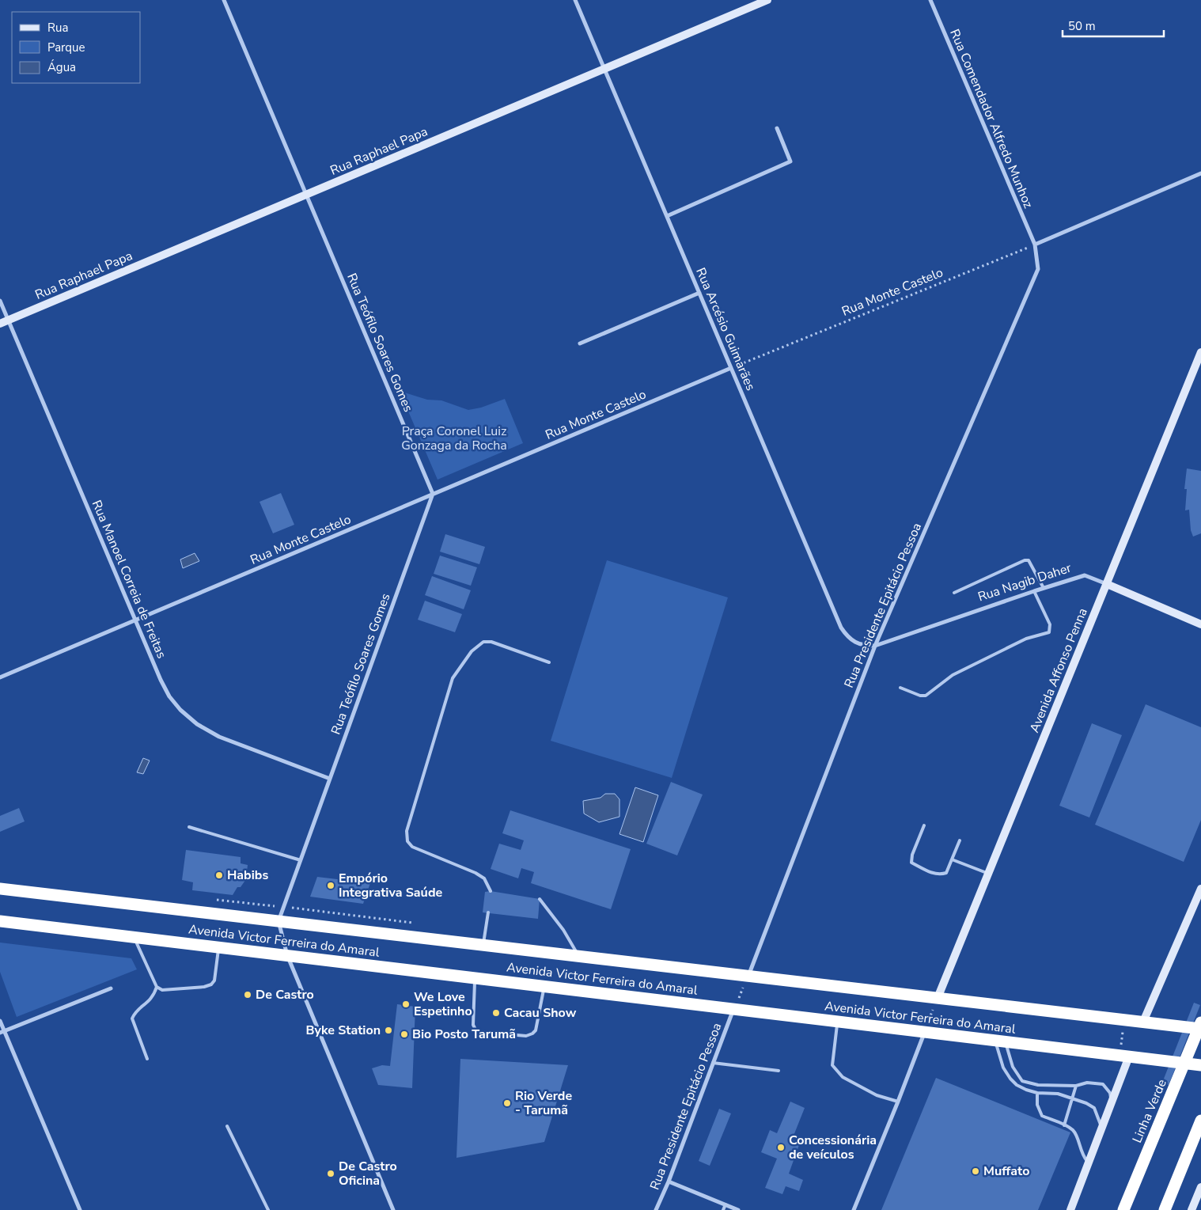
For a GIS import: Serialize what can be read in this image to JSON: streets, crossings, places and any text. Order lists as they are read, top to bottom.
{
  "streets": {
    "highway": ["Avenida Victor Ferreira do Amaral", "Linha Verde"],
    "street": [
      "Rua Comendador Alfredo Munhoz",
      "Rua Raphael Papa",
      "Rua Monte Castelo",
      "Rua Arcésio Guimarães",
      "Rua Teófilo Soares Gomes",
      "Rua Manoel Correia de Freitas",
      "Rua Nagib Daher",
      "Rua Presidente Epitácio Pessoa",
      "Avenida Affonso Penna"
    ]
  },
  "crossings": [
    ["Rua Comendador Alfredo Munhoz", "Rua Monte Castelo"],
    ["Rua Comendador Alfredo Munhoz", "Rua Presidente Epitácio Pessoa"],
    ["Rua Raphael Papa", "Rua Arcésio Guimarães"],
    ["Rua Raphael Papa", "Rua Teófilo Soares Gomes"],
    ["Rua Raphael Papa", "Rua Manoel Correia de Freitas"],
    ["Rua Monte Castelo", "Rua Arcésio Guimarães"],
    ["Rua Monte Castelo", "Rua Teófilo Soares Gomes"],
    ["Rua Monte Castelo", "Rua Manoel Correia de Freitas"],
    ["Rua Monte Castelo", "Rua Presidente Epitácio Pessoa"],
    ["Rua Arcésio Guimarães", "Rua Nagib Daher"],
    ["Rua Arcésio Guimarães", "Rua Presidente Epitácio Pessoa"],
    ["Rua Teófilo Soares Gomes", "Rua Manoel Correia de Freitas"],
    ["Rua Teófilo Soares Gomes", "Avenida Victor Ferreira do Amaral"],
    ["Rua Nagib Daher", "Rua Presidente Epitácio Pessoa"],
    ["Rua Nagib Daher", "Avenida Affonso Penna"],
    ["Rua Presidente Epitácio Pessoa", "Avenida Victor Ferreira do Amaral"],
    ["Avenida Affonso Penna", "Avenida Victor Ferreira do Amaral"]
  ],
  "parks": ["Praça Coronel Luiz Gonzaga da Rocha"],
  "places": [
    "Habibs",
    "Empório Integrativa Saúde",
    "De Castro",
    "We Love Espetinho",
    "Cacau Show",
    "Byke Station",
    "Bio Posto Tarumã",
    "Rio Verde - Tarumã",
    "Concessionária de veículos",
    "Muffato",
    "De Castro Oficina"
  ],
  "legend": ["Rua", "Parque", "Água"],
  "scale_bar": "50 m"
}
